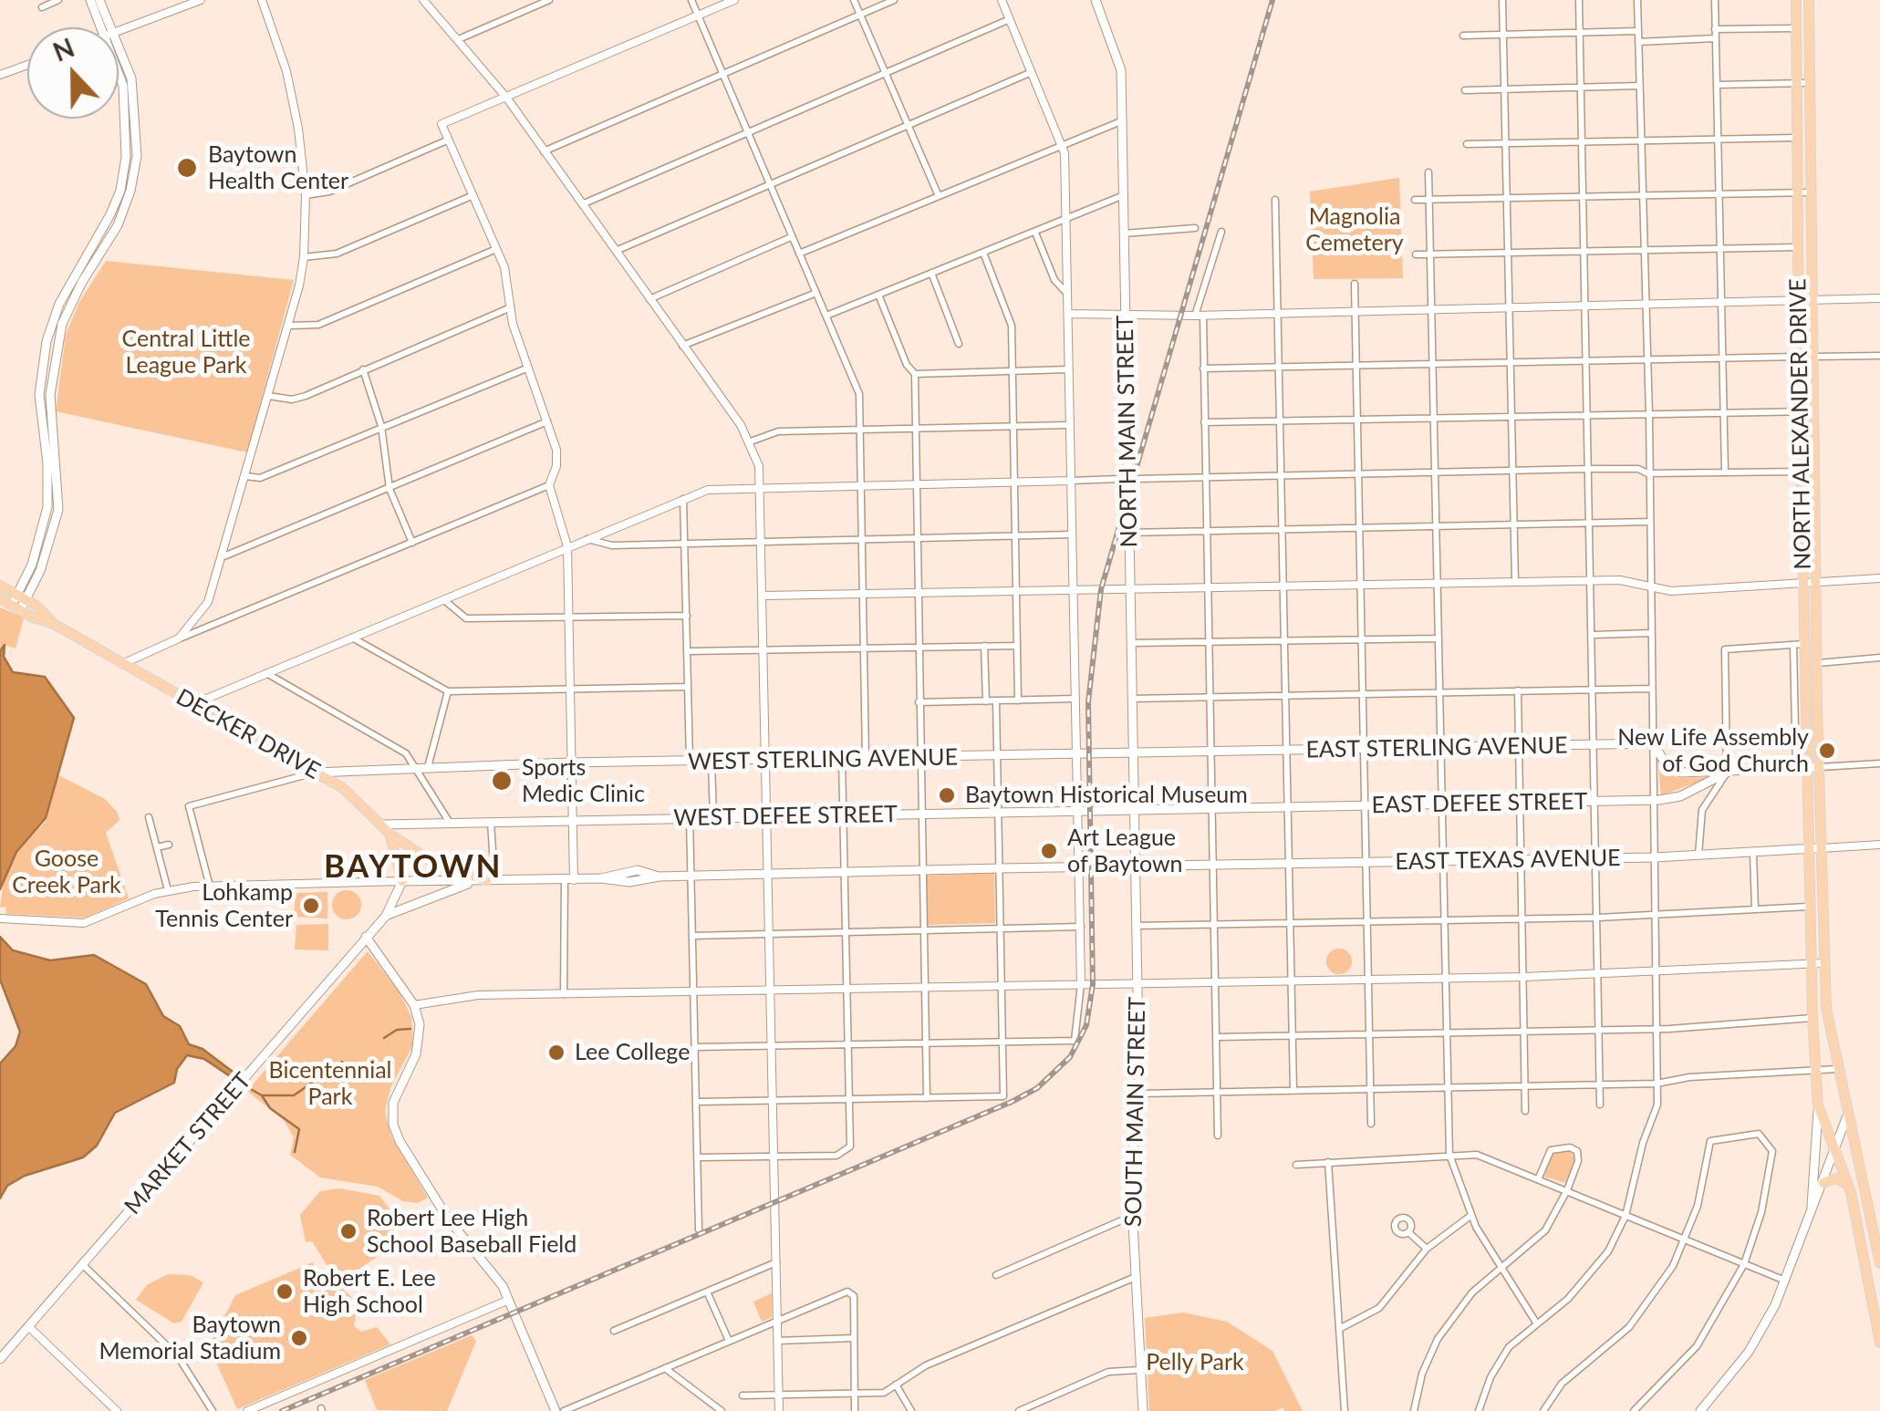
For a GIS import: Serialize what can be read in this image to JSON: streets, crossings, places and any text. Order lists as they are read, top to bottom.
{
  "streets": {
    "main road": [
      "NORTH ALEXANDER DRIVE",
      "NORTH MAIN STREET",
      "DECKER DRIVE",
      "EAST STERLING AVENUE",
      "WEST STERLING AVENUE",
      "EAST DEFEE STREET",
      "WEST DEFEE STREET",
      "EAST TEXAS AVENUE",
      "SOUTH MAIN STREET",
      "MARKET STREET"
    ]
  },
  "crossings": [
    ["NORTH ALEXANDER DRIVE", "EAST DEFEE STREET"],
    ["NORTH ALEXANDER DRIVE", "EAST TEXAS AVENUE"],
    ["NORTH MAIN STREET", "EAST STERLING AVENUE"],
    ["NORTH MAIN STREET", "WEST STERLING AVENUE"],
    ["NORTH MAIN STREET", "EAST DEFEE STREET"],
    ["NORTH MAIN STREET", "WEST DEFEE STREET"],
    ["NORTH MAIN STREET", "EAST TEXAS AVENUE"],
    ["NORTH MAIN STREET", "SOUTH MAIN STREET"],
    ["DECKER DRIVE", "WEST STERLING AVENUE"],
    ["DECKER DRIVE", "WEST DEFEE STREET"],
    ["DECKER DRIVE", "MARKET STREET"],
    ["EAST STERLING AVENUE", "WEST STERLING AVENUE"],
    ["EAST DEFEE STREET", "WEST DEFEE STREET"],
    ["EAST TEXAS AVENUE", "SOUTH MAIN STREET"]
  ],
  "districts": ["BAYTOWN"],
  "parks": [
    "Magnolia Cemetery",
    "Central Little League Park",
    "Goose Creek Park",
    "Bicentennial Park",
    "Pelly Park"
  ],
  "places": [
    "Baytown Health Center",
    "New Life Assembly of God Church",
    "Sports Medic Clinic",
    "Baytown Historical Museum",
    "Art League of Baytown",
    "Lohkamp Tennis Center",
    "Lee College",
    "Robert Lee High School Baseball Field",
    "Robert E. Lee High School",
    "Baytown Memorial Stadium"
  ],
  "north": "top"
}
